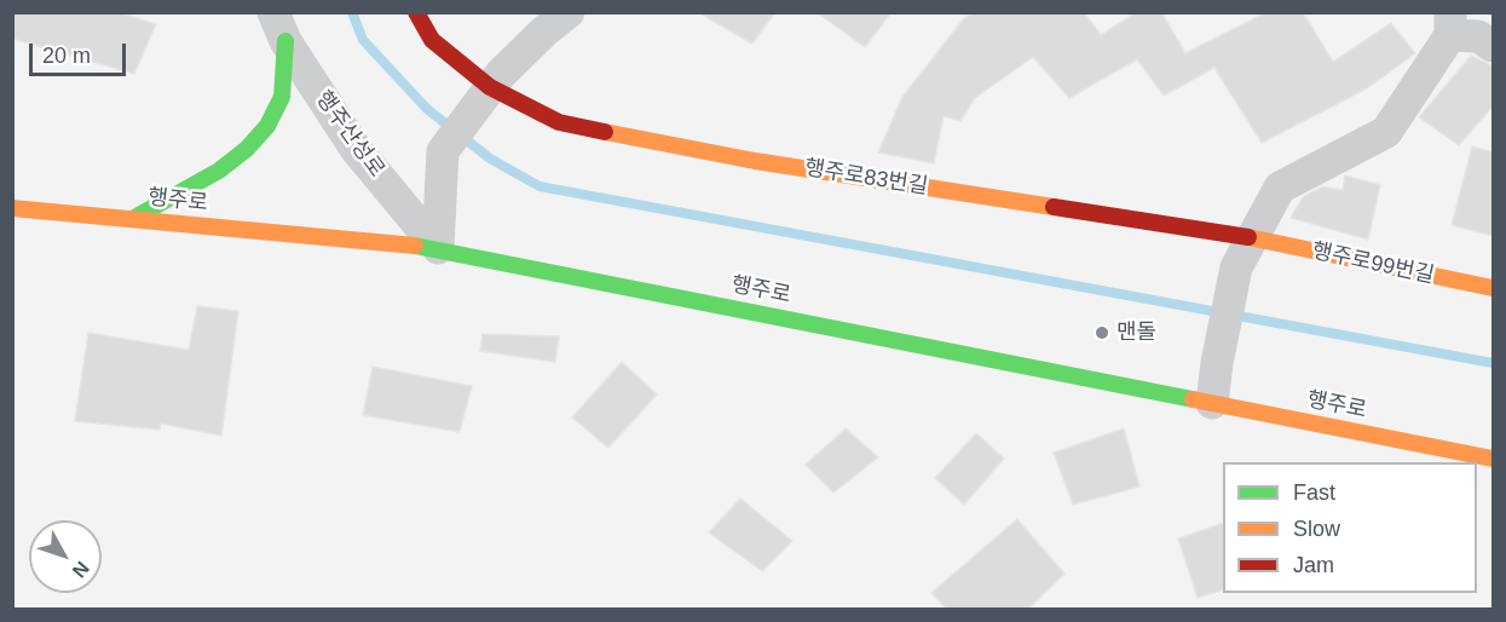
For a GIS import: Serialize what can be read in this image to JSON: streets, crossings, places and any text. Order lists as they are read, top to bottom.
{
  "streets": {
    "main road": ["행주로83번길", "행주로", "행주로99번길"],
    "street": ["행주산성로"]
  },
  "crossings": [
    ["행주산성로", "행주로"],
    ["행주로83번길", "행주로99번길"]
  ],
  "places": ["맨돌"],
  "legend": ["Fast", "Slow", "Jam"],
  "scale_bar": "20 m",
  "north": "bottom right"
}
